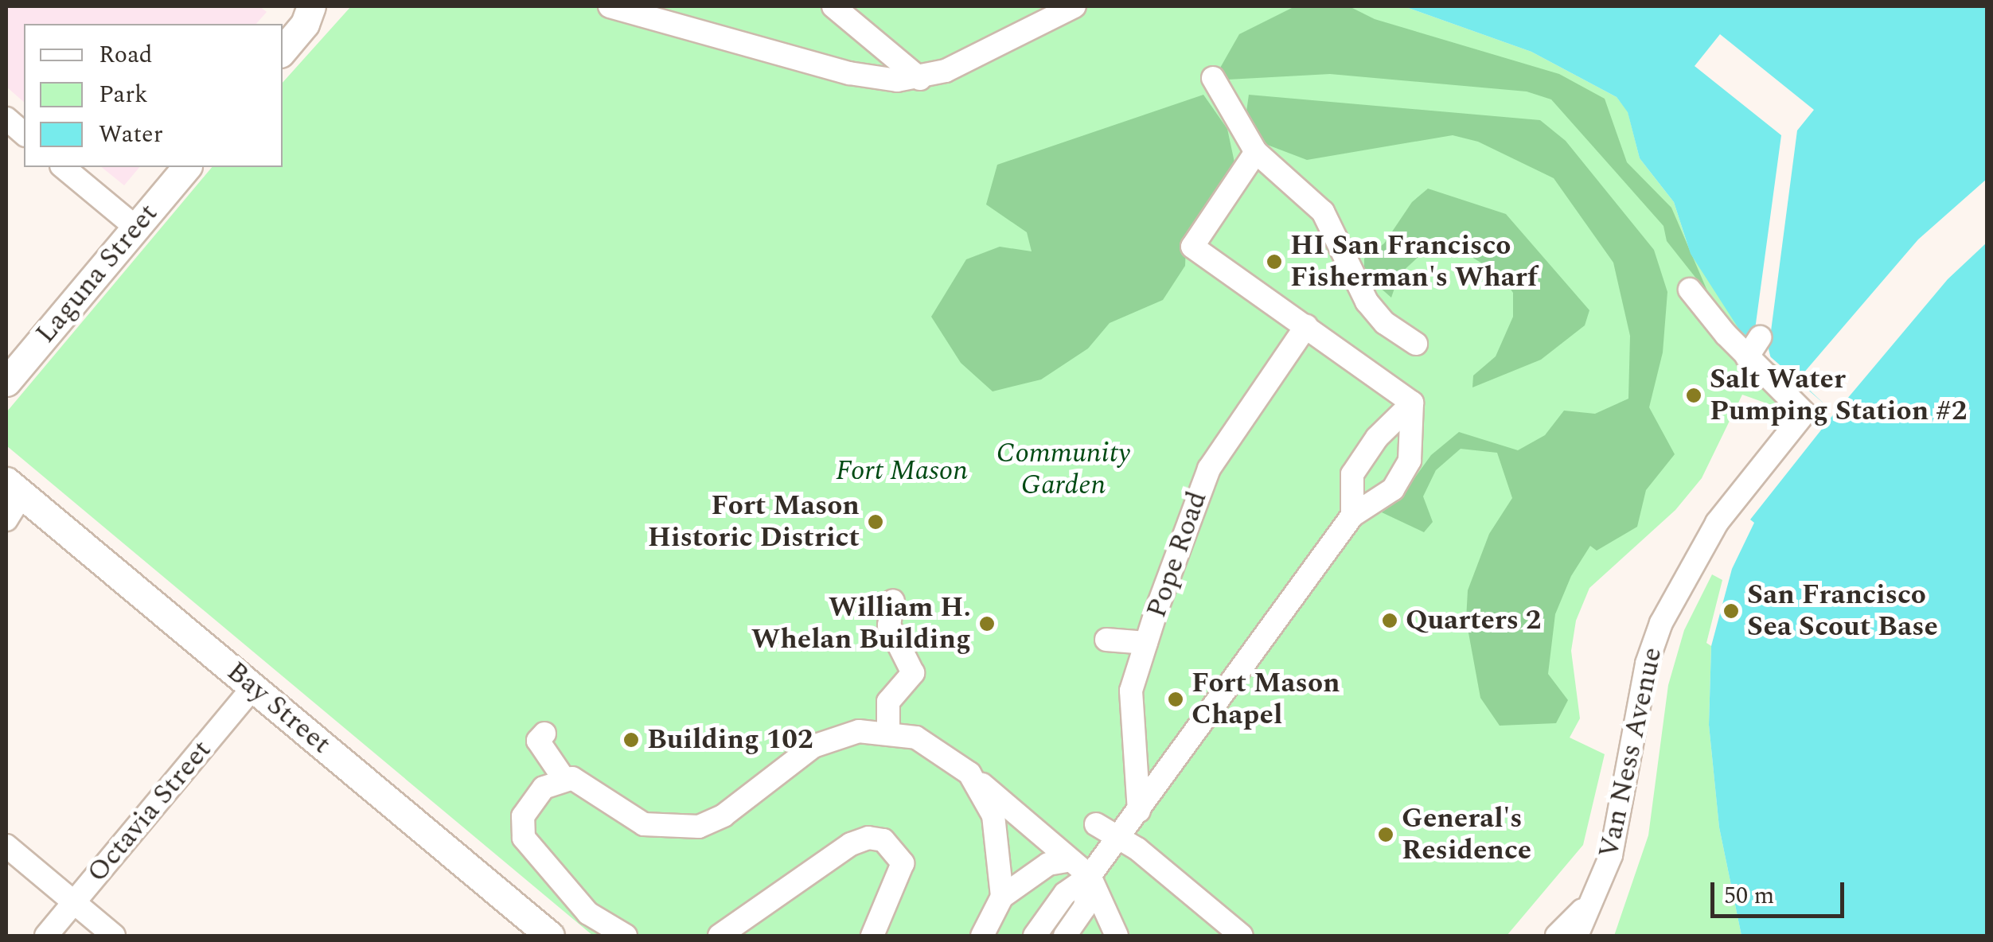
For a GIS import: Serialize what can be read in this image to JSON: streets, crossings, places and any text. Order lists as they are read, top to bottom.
{
  "streets": {
    "main road": ["Laguna Street", "Bay Street"],
    "street": ["Pope Road", "Van Ness Avenue", "Octavia Street"]
  },
  "crossings": [
    ["Bay Street", "Octavia Street"]
  ],
  "parks": ["Community Garden", "Fort Mason"],
  "places": [
    "HI San Francisco Fisherman's Wharf",
    "Salt Water Pumping Station #2",
    "Fort Mason Historic District",
    "San Francisco Sea Scout Base",
    "Quarters 2",
    "William H. Whelan Building",
    "Fort Mason Chapel",
    "Building 102",
    "General's Residence"
  ],
  "legend": ["Road", "Park", "Water"],
  "scale_bar": "50 m"
}
